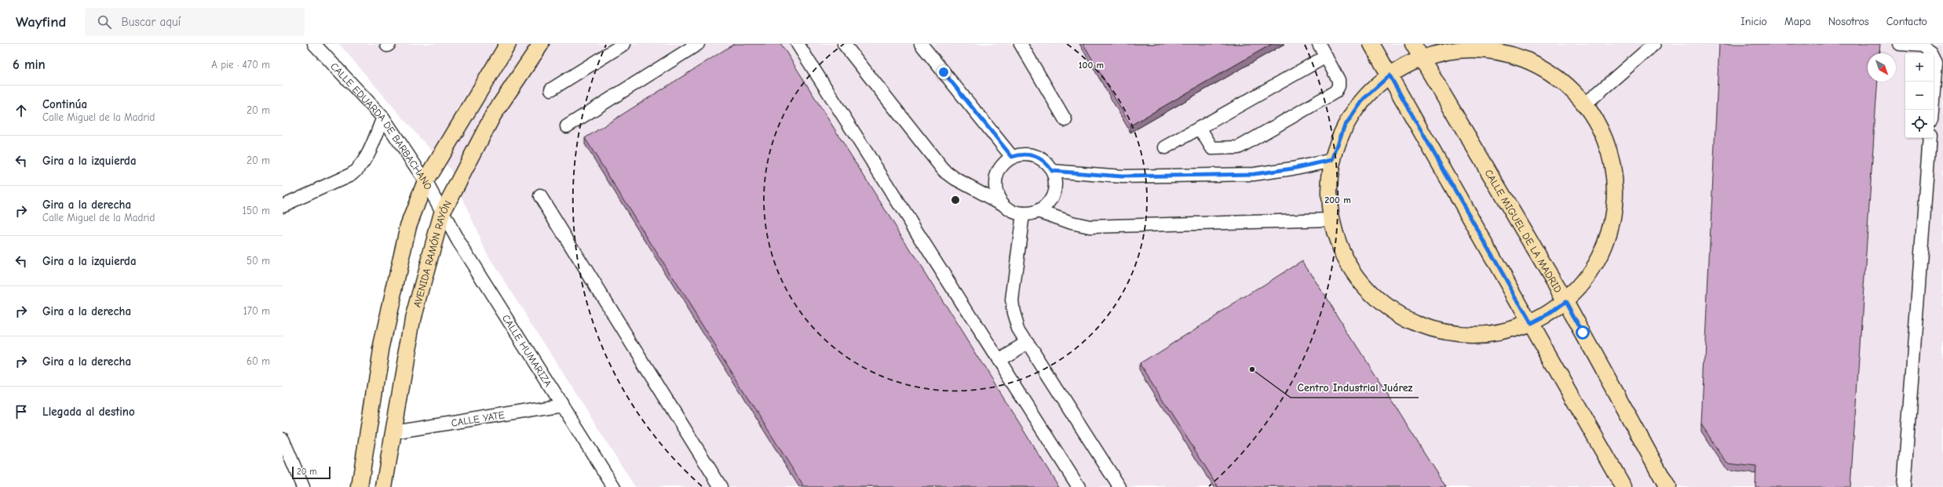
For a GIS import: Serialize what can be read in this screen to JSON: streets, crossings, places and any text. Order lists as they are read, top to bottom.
{
  "streets": {
    "main road": ["CALLE MIGUEL DE LA MADRID", "AVENIDA RAMÓN RAYÓN"],
    "street": ["CALLE EDUARDA DE BARBACHANO", "CALLE HUMARIZA", "CALLE YATE"]
  },
  "crossings": [
    ["CALLE EDUARDA DE BARBACHANO", "AVENIDA RAMÓN RAYÓN"],
    ["CALLE EDUARDA DE BARBACHANO", "CALLE HUMARIZA"],
    ["AVENIDA RAMÓN RAYÓN", "CALLE HUMARIZA"],
    ["AVENIDA RAMÓN RAYÓN", "CALLE YATE"],
    ["CALLE HUMARIZA", "CALLE YATE"]
  ],
  "places": ["Centro Industrial Juárez"],
  "scale_bar": "20 m",
  "north": "bottom right",
  "page": {
    "header": "Wayfind",
    "search": "Buscar aquí",
    "nav": [
      "Inicio",
      "Mapa",
      "Nosotros",
      "Contacto"
    ],
    "heading": ["6 min", "A pie · 470 m"],
    "map_buttons": ["+", "−"],
    "list": [
      ["Continúa", "Calle Miguel de la Madrid", "20 m"],
      ["Gira a la izquierda", "20 m"],
      ["Gira a la derecha", "Calle Miguel de la Madrid", "150 m"],
      ["Gira a la izquierda", "50 m"],
      ["Gira a la derecha", "170 m"],
      ["Gira a la derecha", "60 m"],
      "Llegada al destino"
    ],
    "scale": "20 m"
  },
  "rings": ["100 m", "200 m"]
}
